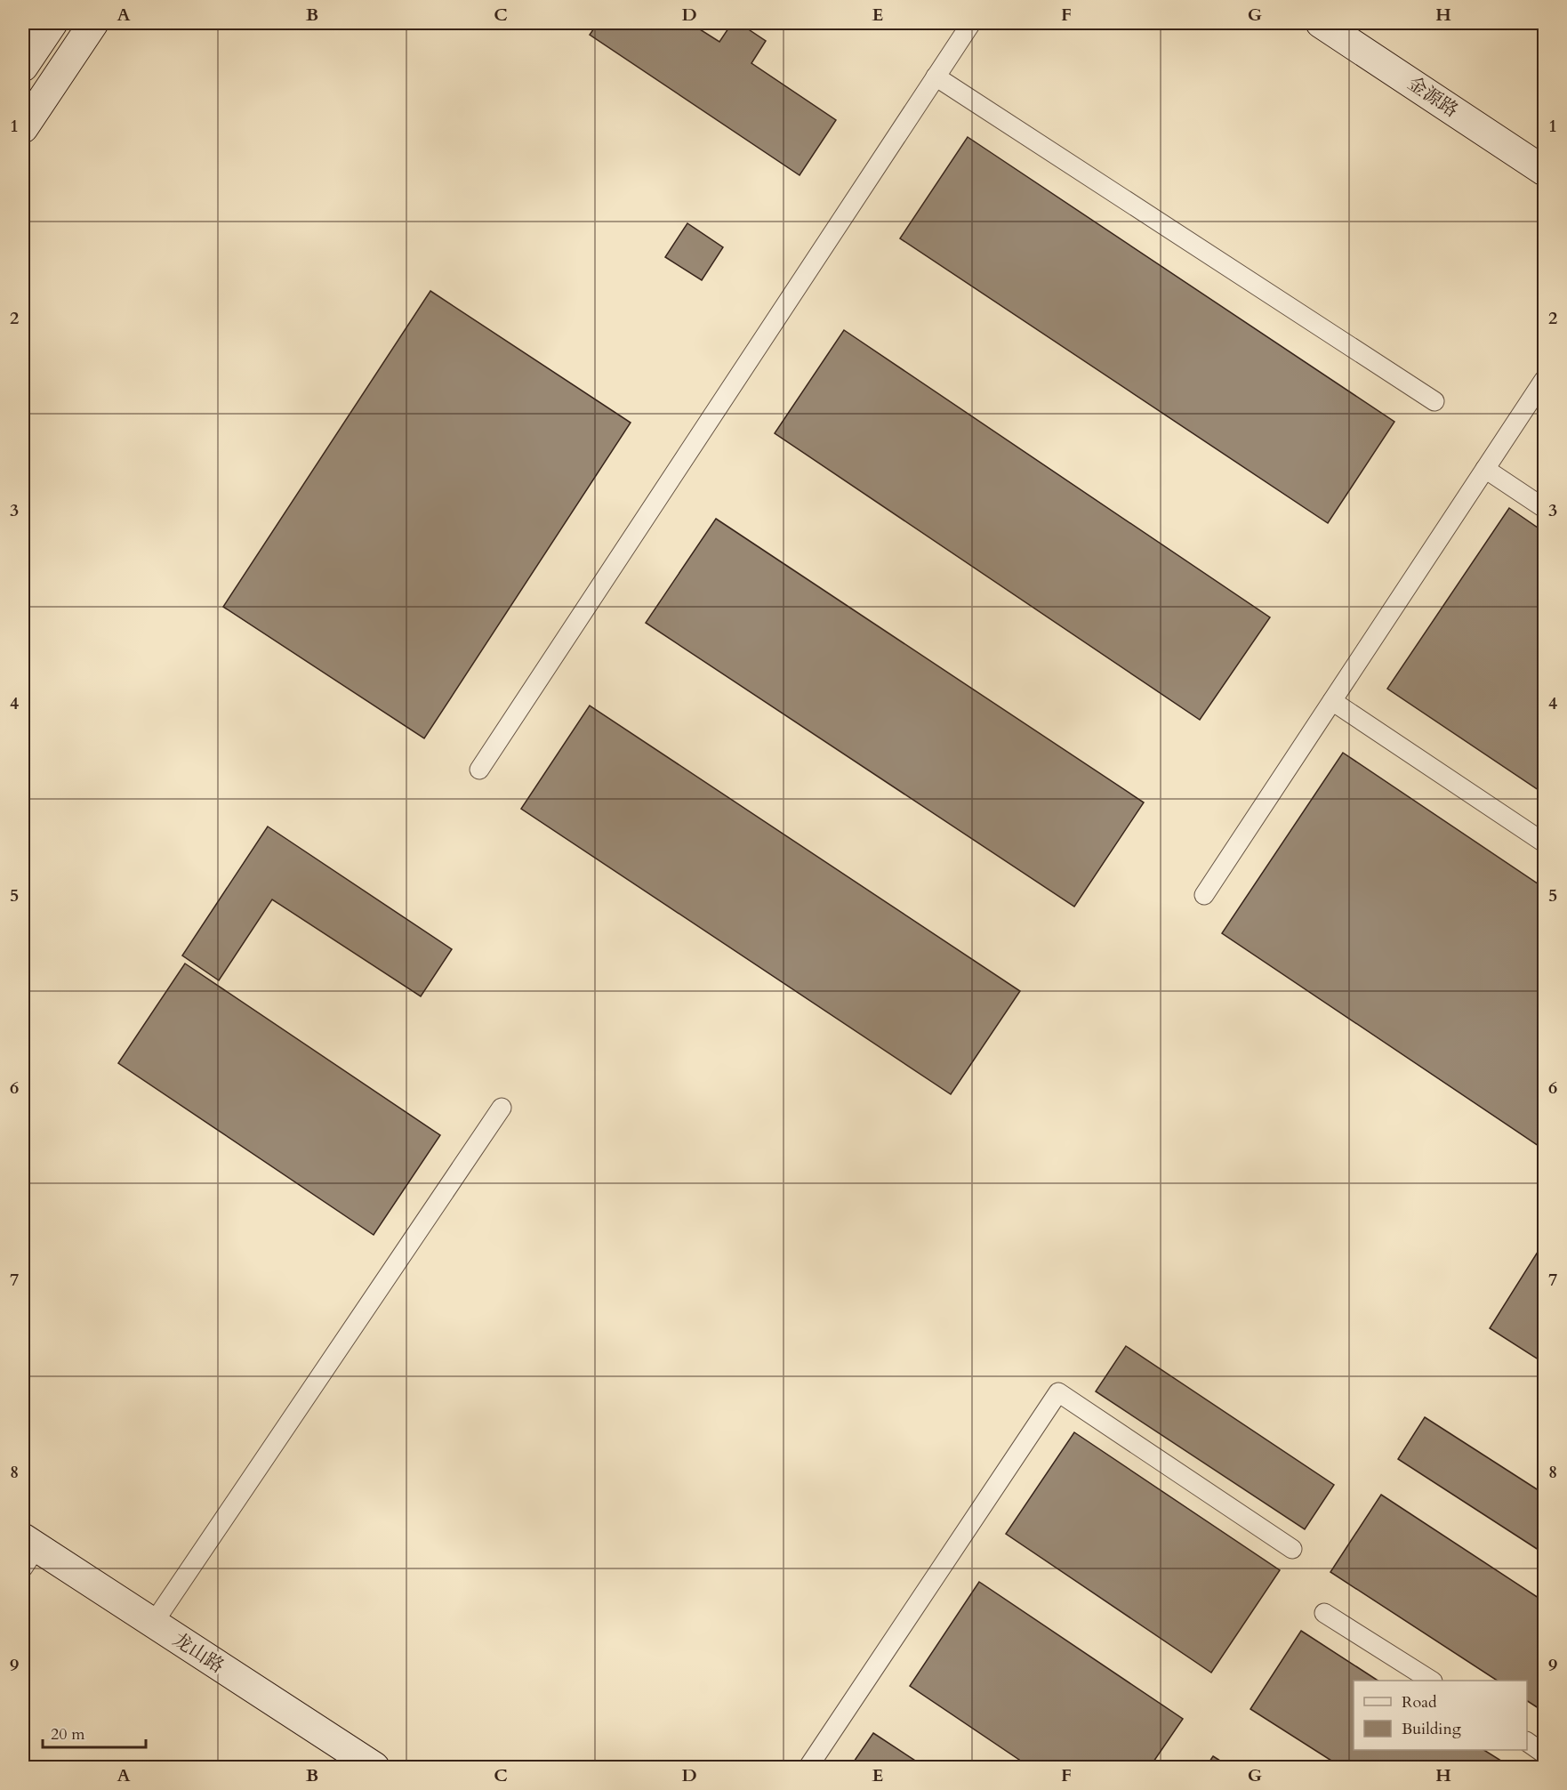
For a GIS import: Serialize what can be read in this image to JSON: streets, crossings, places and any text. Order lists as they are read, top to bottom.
{
  "streets": {
    "main road": ["金源路", "龙山路"]
  },
  "legend": ["Road", "Building"],
  "scale_bar": "20 m",
  "grid": {
    "columns": [
      "A",
      "B",
      "C",
      "D",
      "E",
      "F",
      "G",
      "H"
    ],
    "rows": [
      "1",
      "2",
      "3",
      "4",
      "5",
      "6",
      "7",
      "8",
      "9"
    ]
  }
}
